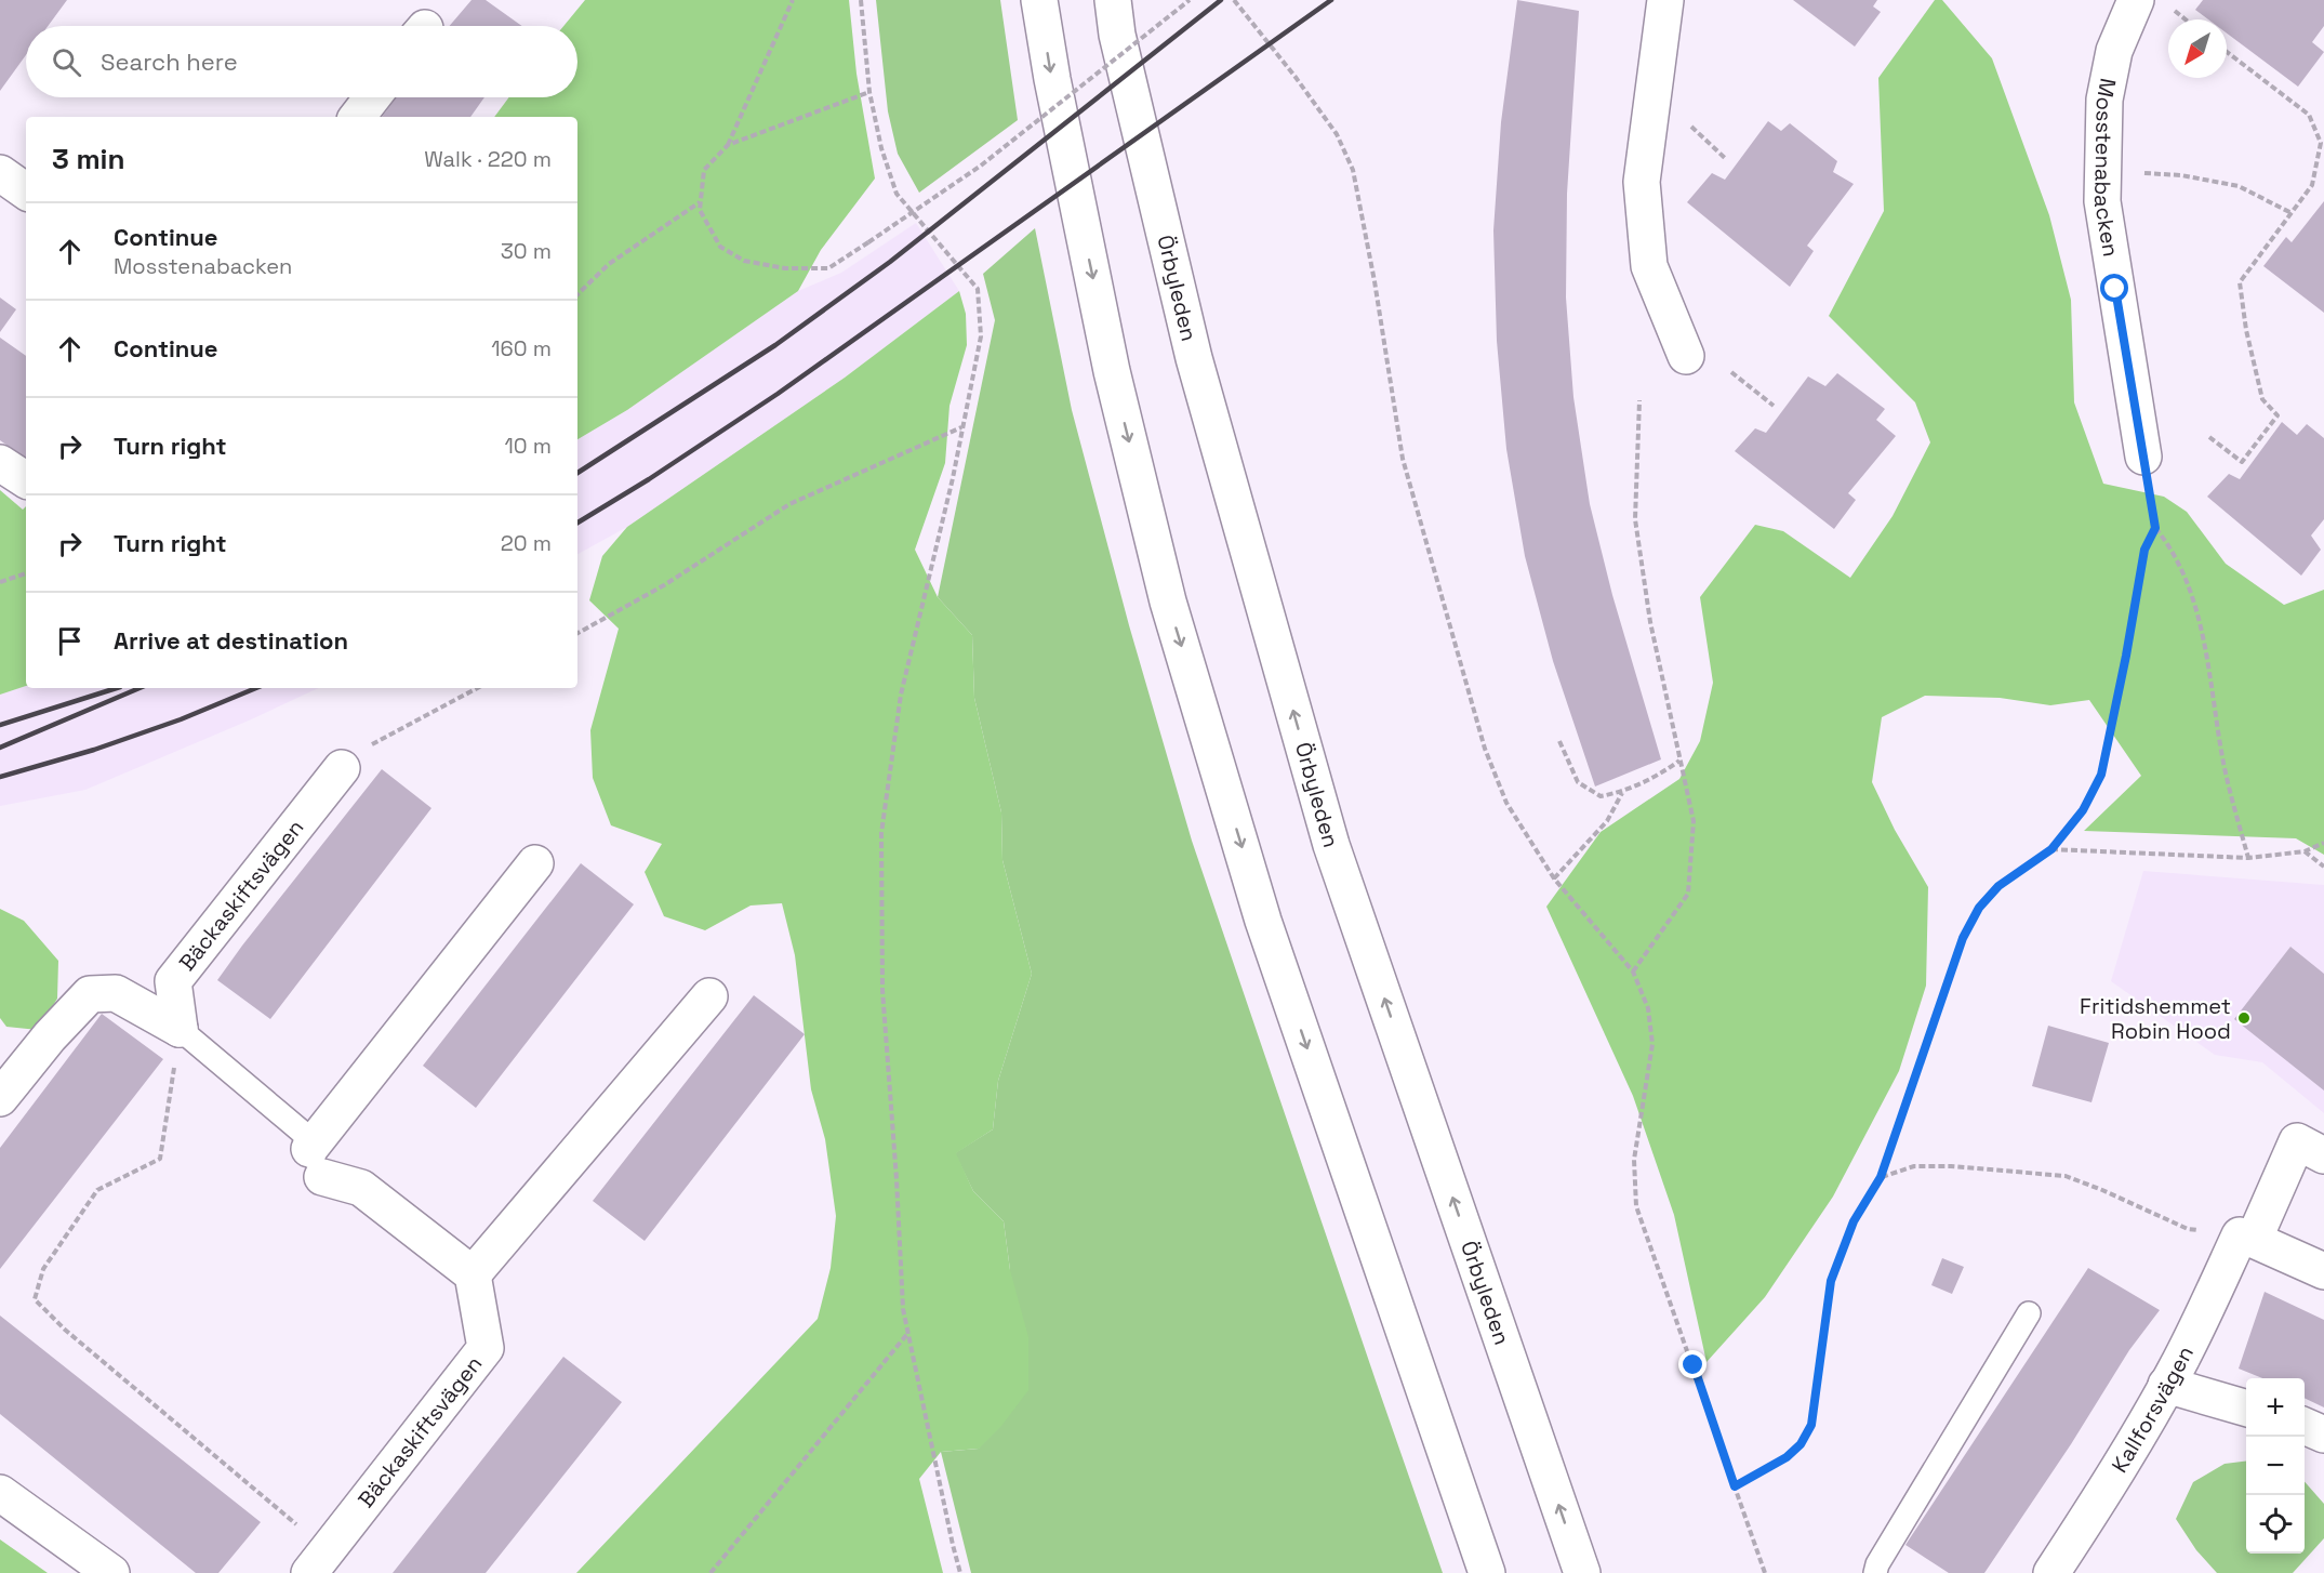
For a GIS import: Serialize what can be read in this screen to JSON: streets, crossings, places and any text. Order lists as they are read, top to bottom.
{
  "streets": {
    "street": [
      "Mosstenabacken",
      "Örbyleden",
      "Bäckaskiftsvägen",
      "Kallforsvägen"
    ]
  },
  "places": ["Fritidshemmet Robin Hood"],
  "north": "bottom left",
  "page": {
    "search": "Search here",
    "heading": ["3 min", "Walk · 220 m"],
    "list": [
      ["Continue", "Mosstenabacken", "30 m"],
      ["Continue", "160 m"],
      ["Turn right", "10 m"],
      ["Turn right", "20 m"],
      "Arrive at destination"
    ],
    "map_buttons": ["+", "−"]
  }
}
